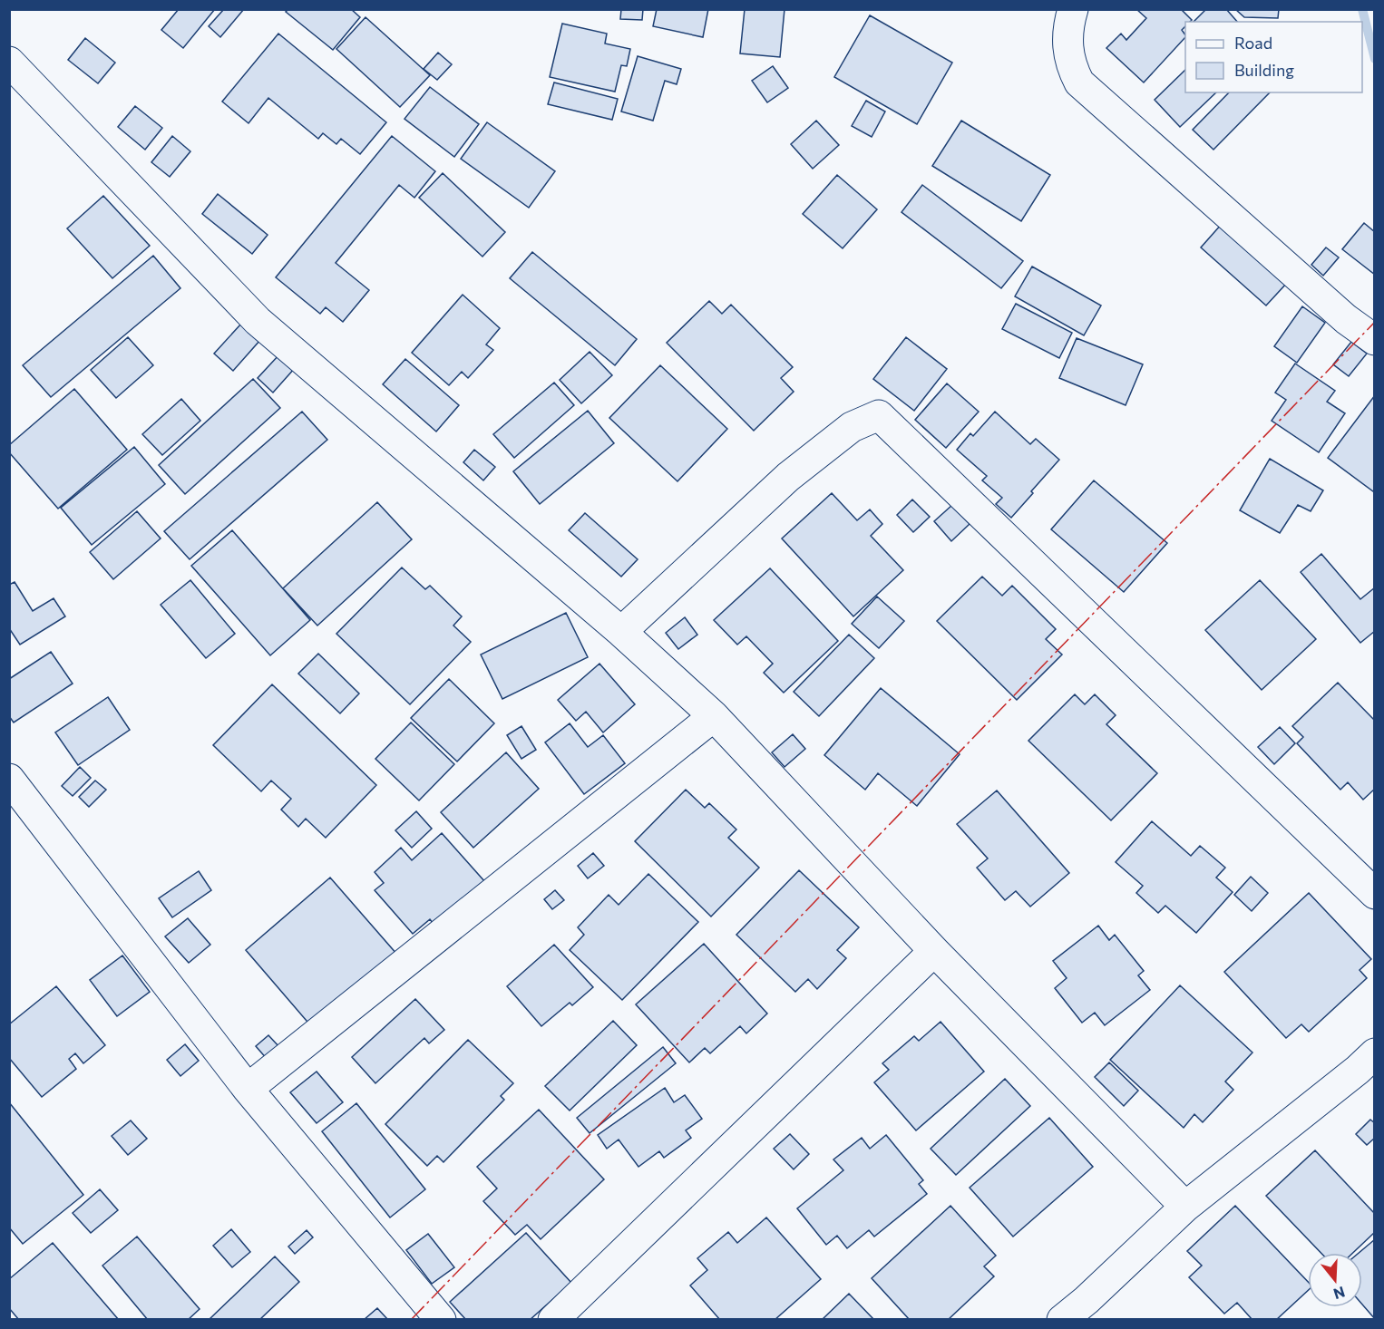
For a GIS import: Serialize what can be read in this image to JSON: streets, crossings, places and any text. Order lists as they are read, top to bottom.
{
  "legend": ["Road", "Building"],
  "north": "bottom"
}
